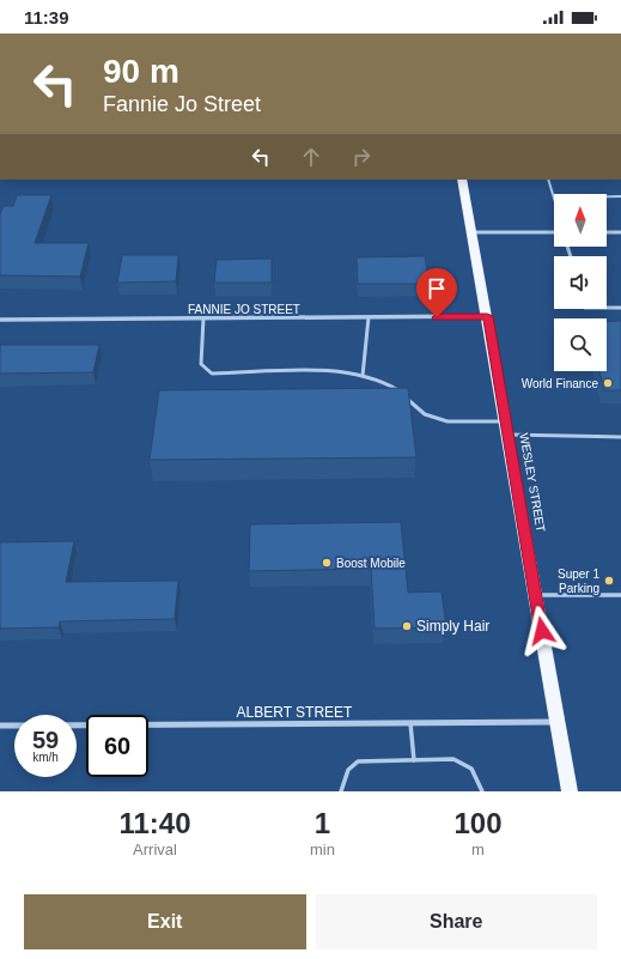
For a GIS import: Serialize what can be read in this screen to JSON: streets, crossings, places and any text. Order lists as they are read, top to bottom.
{
  "streets": {
    "main road": ["WESLEY STREET"],
    "street": ["FANNIE JO STREET", "ALBERT STREET"]
  },
  "crossings": [
    ["FANNIE JO STREET", "WESLEY STREET"],
    ["WESLEY STREET", "ALBERT STREET"]
  ],
  "places": [
    "World Finance",
    "Boost Mobile",
    "Super 1 Parking",
    "Simply Hair"
  ],
  "north": "top",
  "page": {
    "status": "11:39",
    "turn": ["90 m", "Fannie Jo Street"],
    "speed": "59 km/h",
    "limit": "60",
    "eta": [
      "11:40",
      "Arrival",
      "1",
      "min",
      "100",
      "m"
    ],
    "buttons": ["Exit", "Share"]
  }
}
